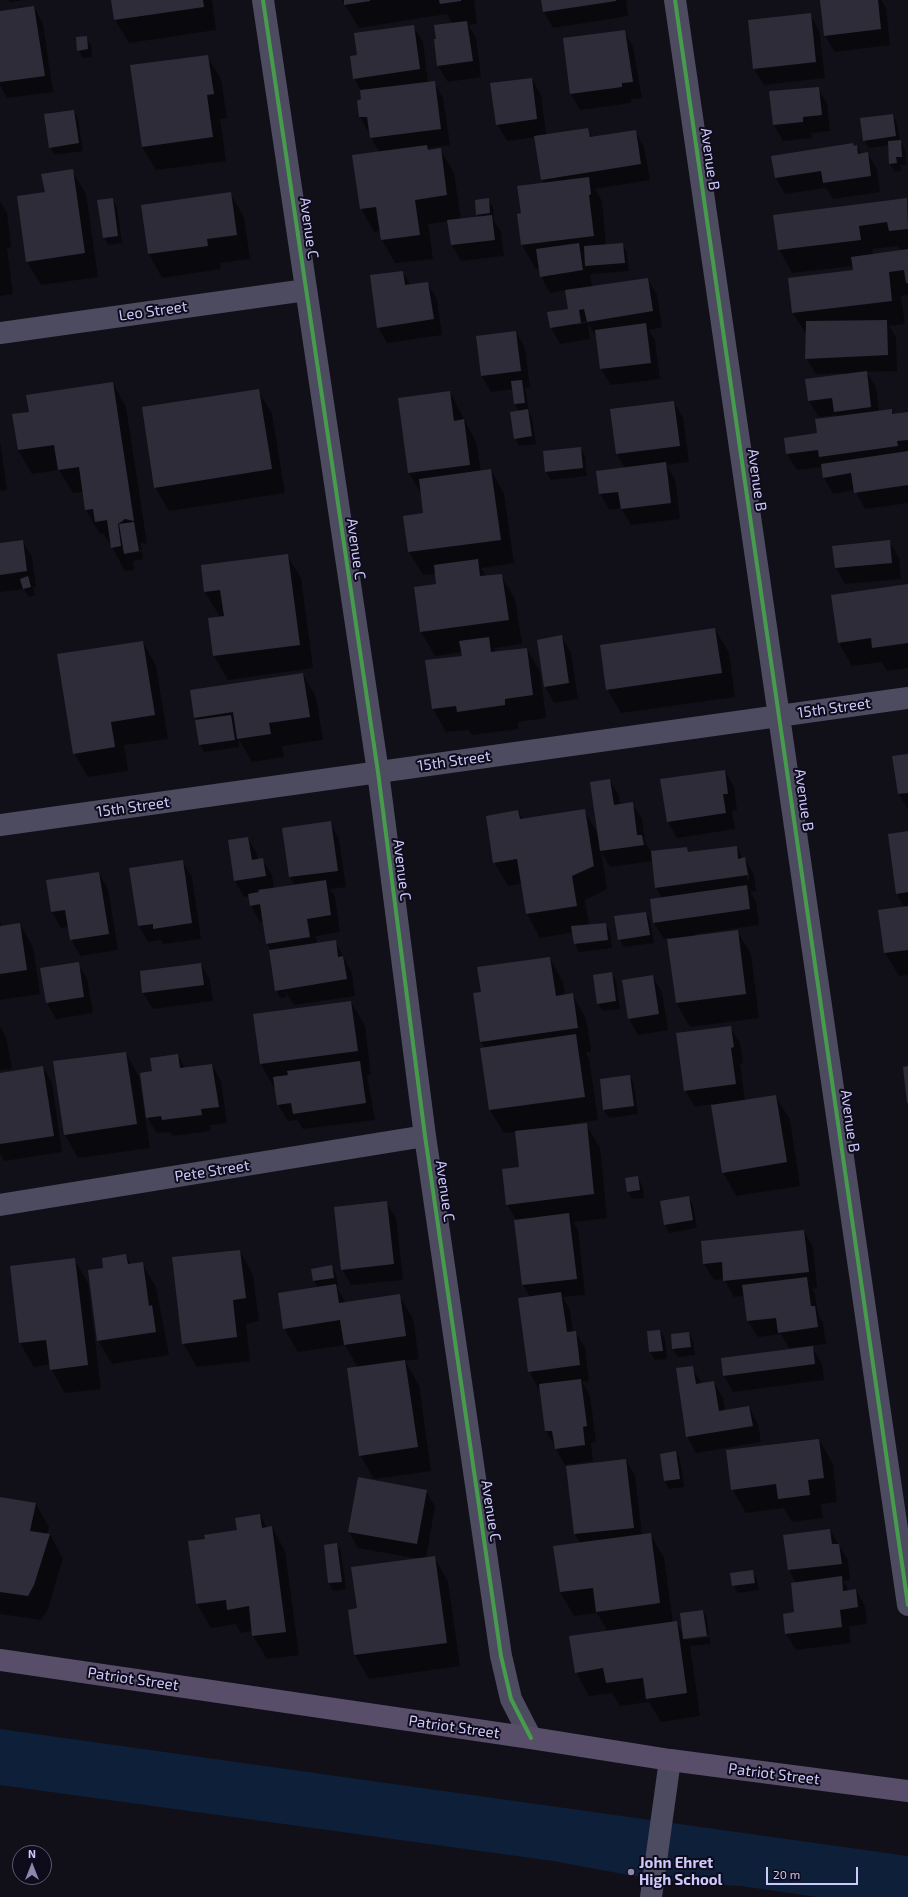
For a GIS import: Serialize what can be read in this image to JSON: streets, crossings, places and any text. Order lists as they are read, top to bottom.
{
  "streets": {
    "main road": ["Patriot Street"],
    "street": [
      "Avenue B",
      "Avenue C",
      "Leo Street",
      "15th Street",
      "Pete Street"
    ]
  },
  "crossings": [
    ["Avenue B", "15th Street"],
    ["Avenue C", "Leo Street"],
    ["Avenue C", "15th Street"],
    ["Avenue C", "Pete Street"],
    ["Avenue C", "Patriot Street"]
  ],
  "places": ["John Ehret High School"],
  "scale_bar": "20 m",
  "north": "top"
}
